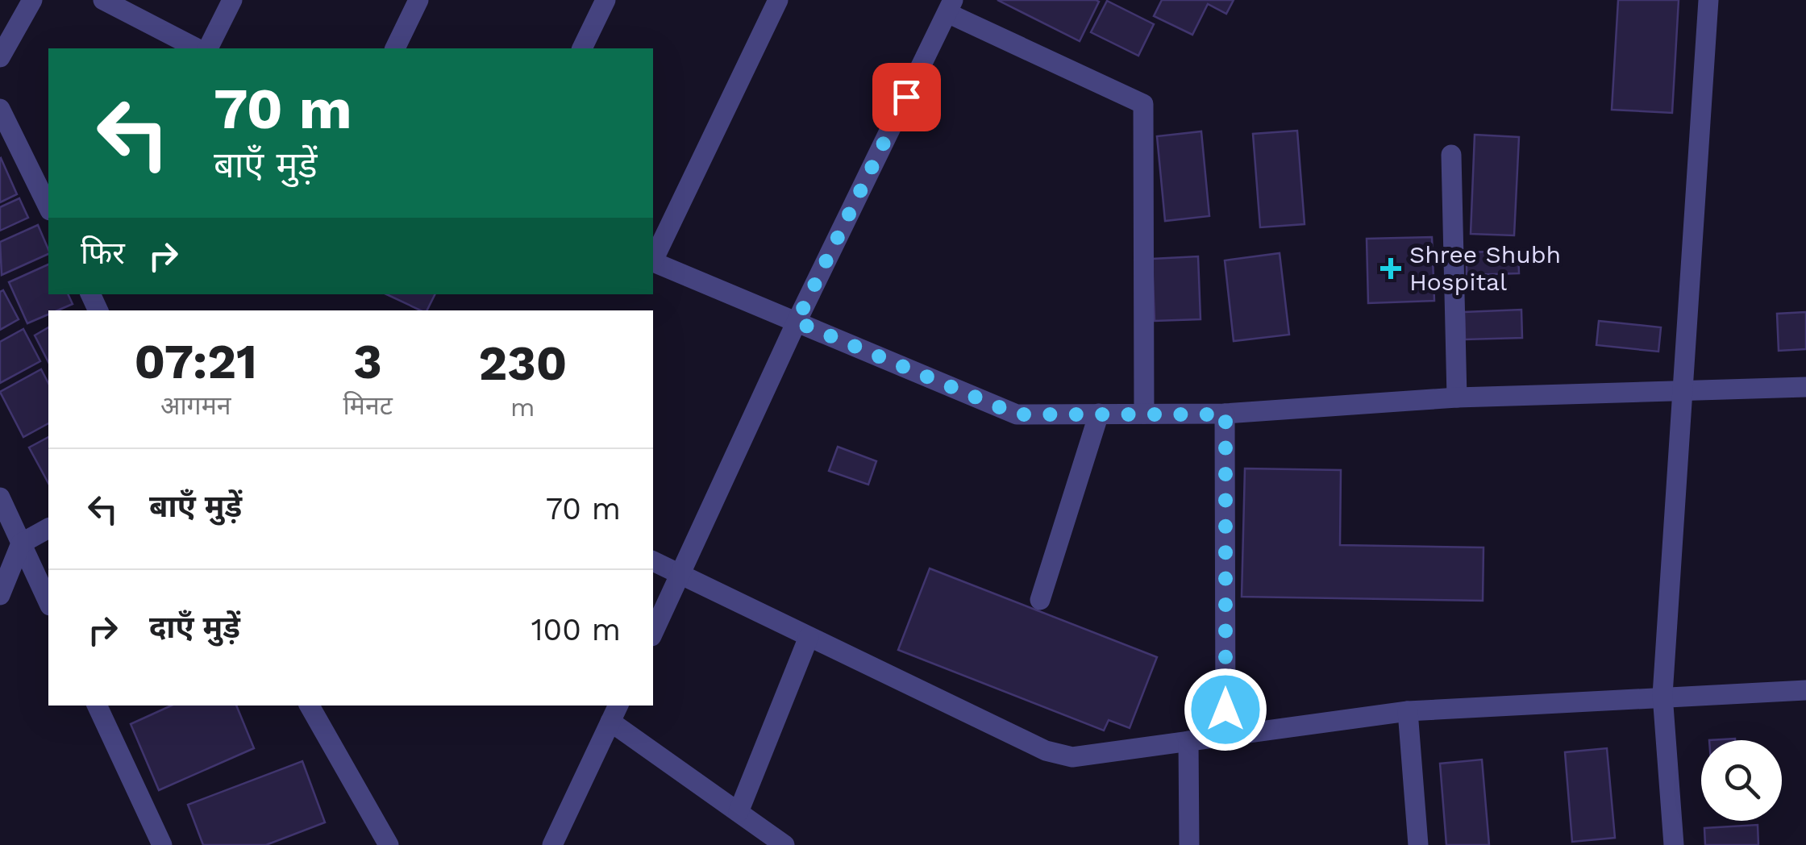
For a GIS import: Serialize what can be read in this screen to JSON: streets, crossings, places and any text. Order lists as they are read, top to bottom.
{
  "places": {
    "health": ["Shree Shubh Hospital"]
  },
  "page": {
    "turn": ["70 m", "बाएँ मुड़ें"],
    "then": "फिर",
    "eta": [
      "07:21",
      "आगमन",
      "3",
      "मिनट",
      "230",
      "m"
    ],
    "list": [
      {
        "name": "बाएँ मुड़ें",
        "value": "70 m"
      },
      {
        "name": "दाएँ मुड़ें",
        "value": "100 m"
      }
    ]
  }
}
